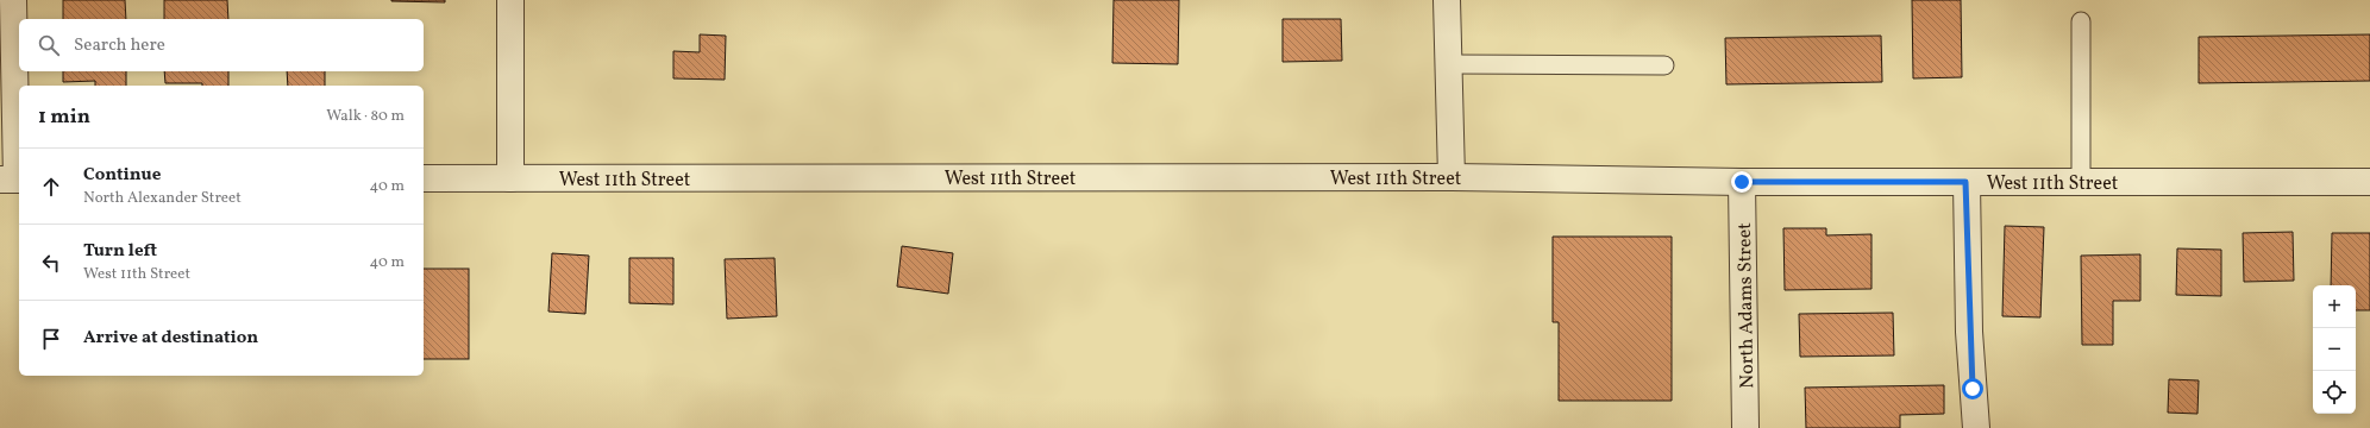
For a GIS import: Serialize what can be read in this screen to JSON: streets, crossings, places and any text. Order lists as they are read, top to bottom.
{
  "streets": {
    "street": ["West 11th Street", "North Adams Street"]
  },
  "crossings": [
    ["West 11th Street", "North Adams Street"]
  ],
  "page": {
    "search": "Search here",
    "heading": ["1 min", "Walk · 80 m"],
    "list": [
      ["Continue", "North Alexander Street", "40 m"],
      ["Turn left", "West 11th Street", "40 m"],
      "Arrive at destination"
    ],
    "map_buttons": ["+", "−"]
  }
}
